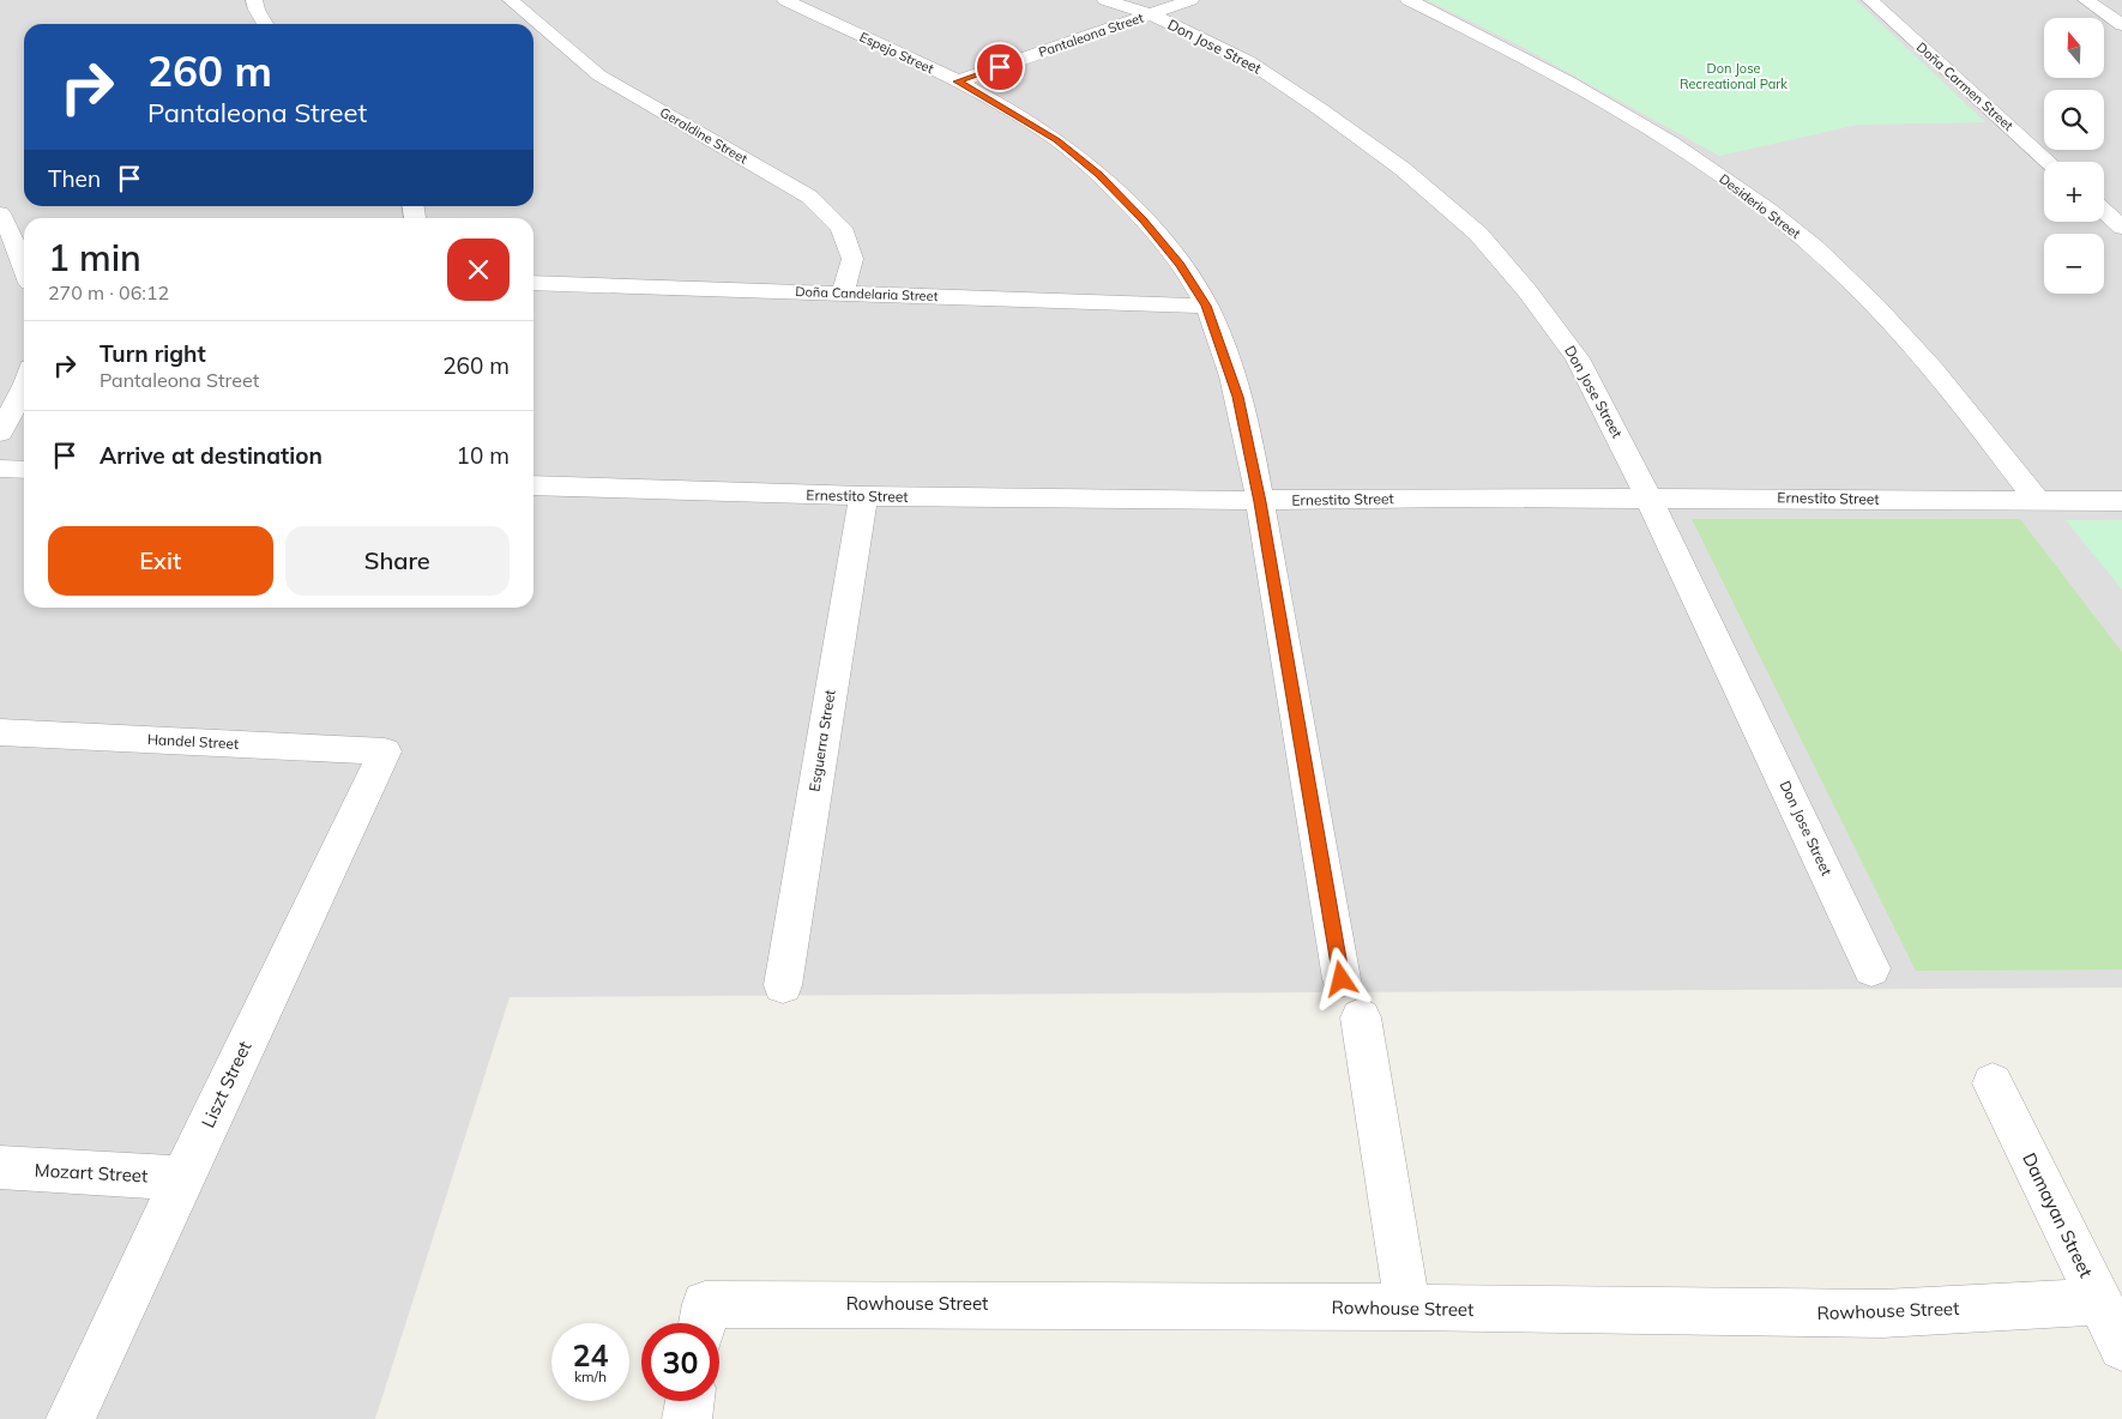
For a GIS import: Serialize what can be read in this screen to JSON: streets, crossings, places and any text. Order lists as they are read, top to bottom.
{
  "streets": {
    "street": [
      "Pantaleona Street",
      "Don Jose Street",
      "Espejo Street",
      "Doña Carmen Street",
      "Geraldine Street",
      "Desiderio Street",
      "Doña Candelaria Street",
      "Ernestito Street",
      "Esguerra Street",
      "Handel Street",
      "Liszt Street",
      "Mozart Street",
      "Damayan Street",
      "Rowhouse Street"
    ]
  },
  "crossings": [
    ["Pantaleona Street", "Don Jose Street"],
    ["Pantaleona Street", "Espejo Street"],
    ["Don Jose Street", "Ernestito Street"],
    ["Espejo Street", "Doña Candelaria Street"],
    ["Espejo Street", "Ernestito Street"],
    ["Geraldine Street", "Doña Candelaria Street"],
    ["Desiderio Street", "Ernestito Street"],
    ["Ernestito Street", "Esguerra Street"],
    ["Handel Street", "Liszt Street"],
    ["Liszt Street", "Mozart Street"],
    ["Damayan Street", "Rowhouse Street"]
  ],
  "parks": ["Don Jose Recreational Park"],
  "north": "top",
  "page": {
    "map_buttons": ["+", "−"],
    "turn": ["260 m", "Pantaleona Street"],
    "then": "Then",
    "heading": ["1 min", "270 m · 06:12"],
    "list": [
      {
        "name": "Turn right",
        "note": "Pantaleona Street",
        "value": "260 m"
      },
      {
        "name": "Arrive at destination",
        "value": "10 m"
      }
    ],
    "buttons": ["Exit", "Share"],
    "speed": "24 km/h",
    "limit": "30"
  }
}
